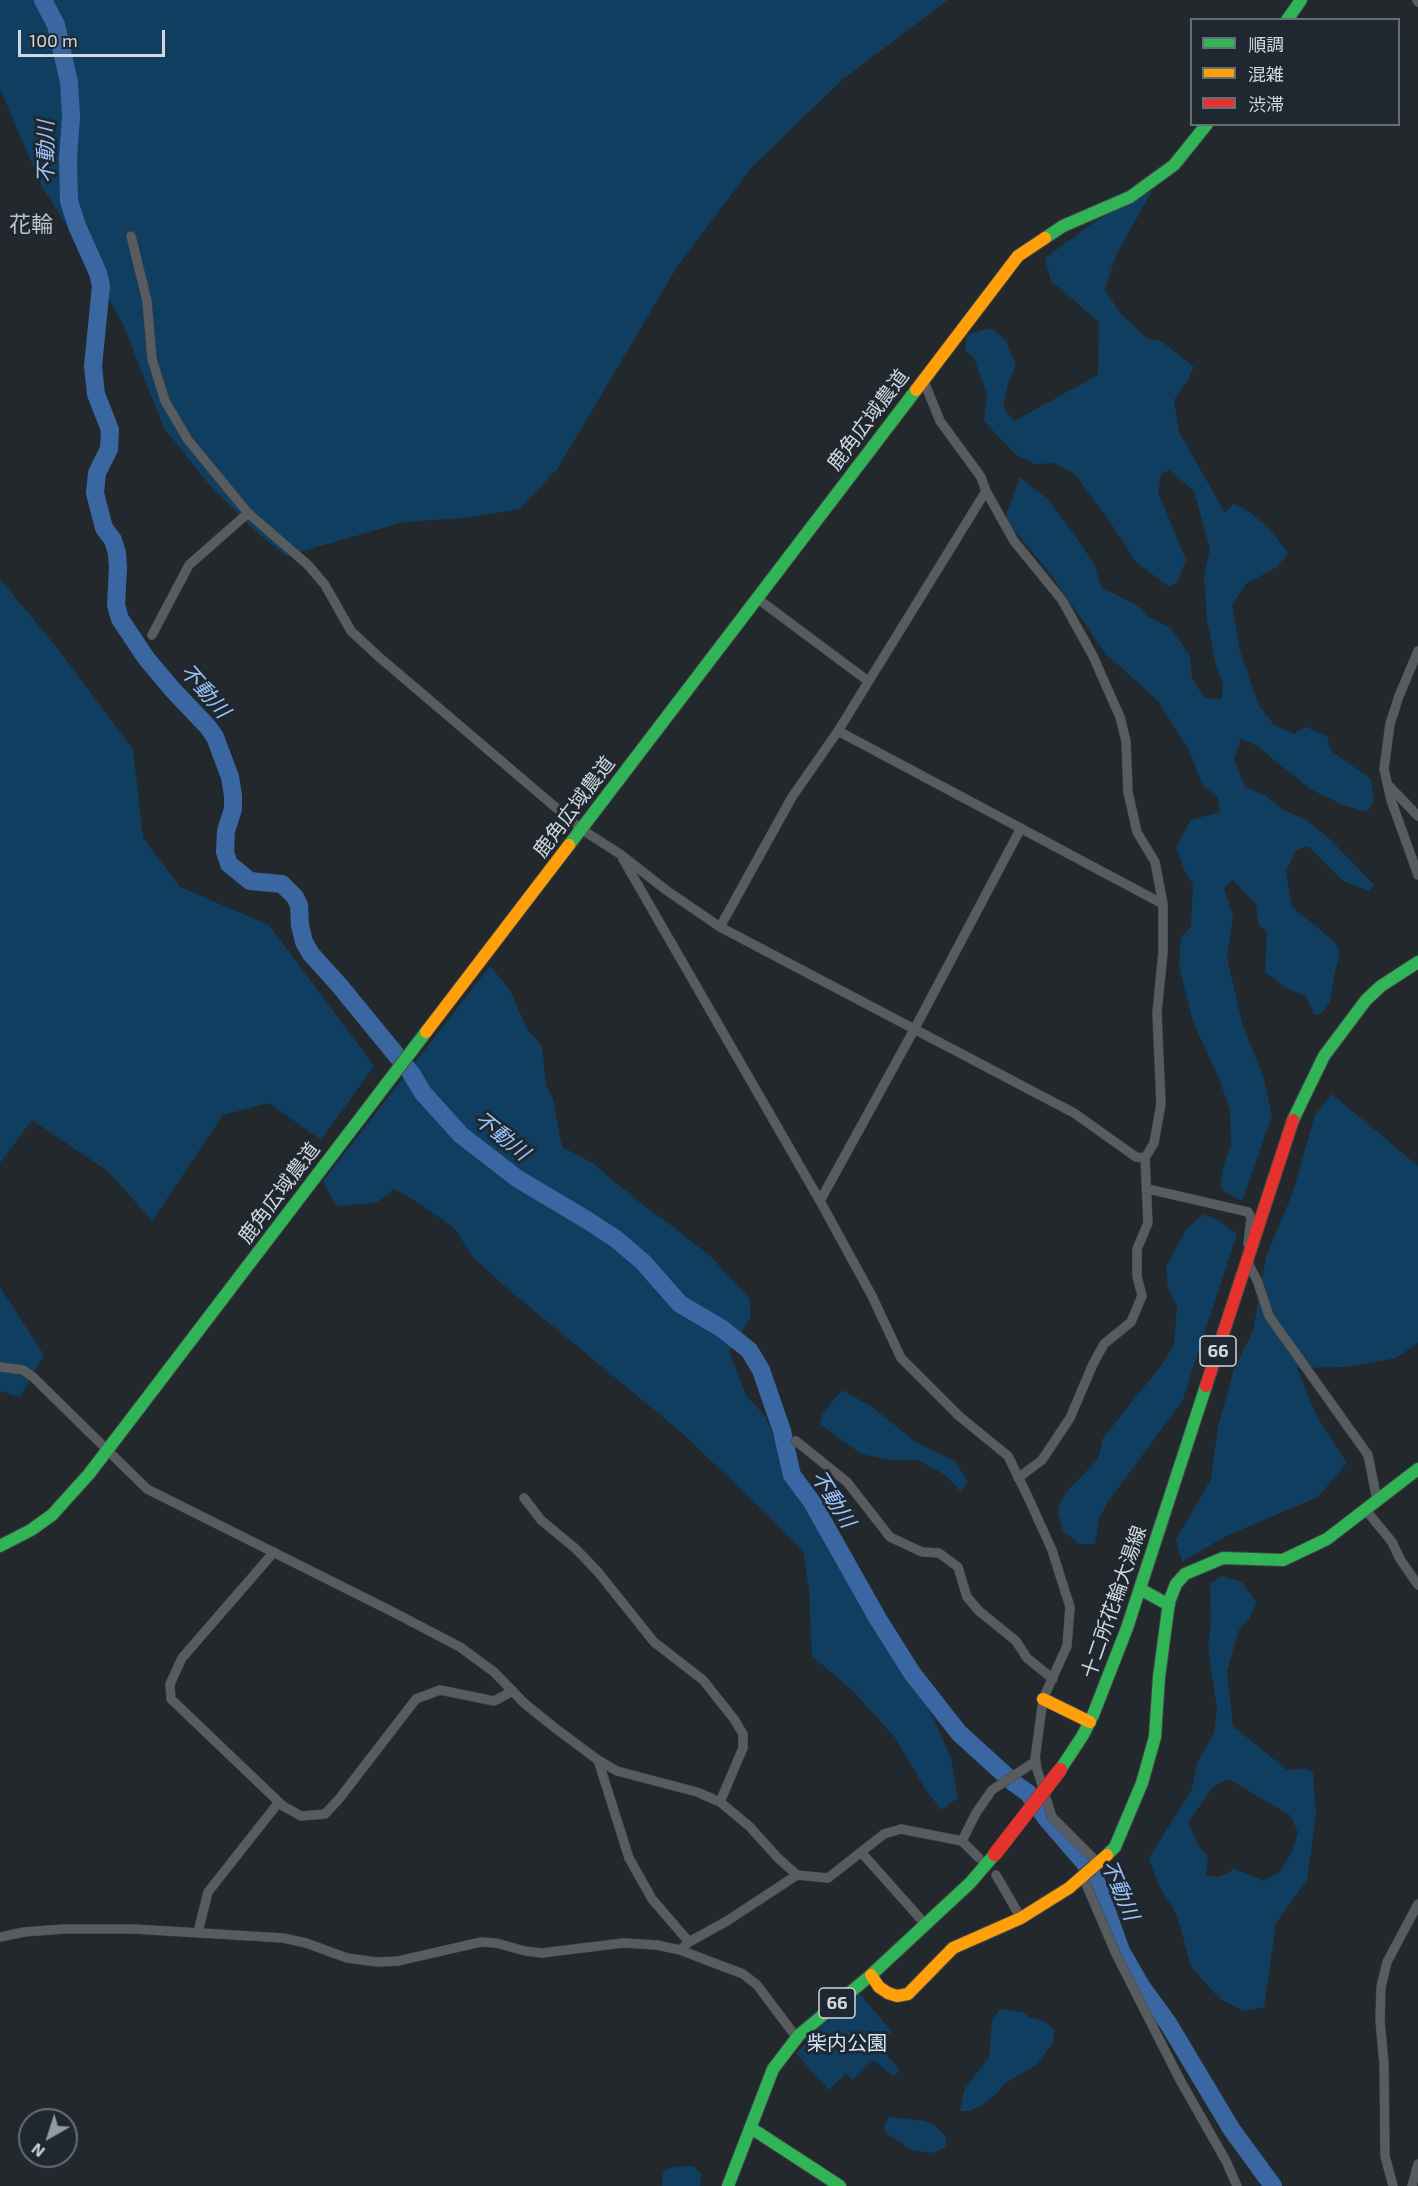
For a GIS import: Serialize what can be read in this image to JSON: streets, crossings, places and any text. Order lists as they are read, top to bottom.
{
  "streets": {
    "street": ["鹿角広域農道", "66", "十二所花輪大湯線"]
  },
  "districts": ["花輪"],
  "water": ["不動川"],
  "parks": ["柴内公園"],
  "legend": ["順調", "混雑", "渋滞"],
  "scale_bar": "100 m",
  "north": "bottom left"
}
